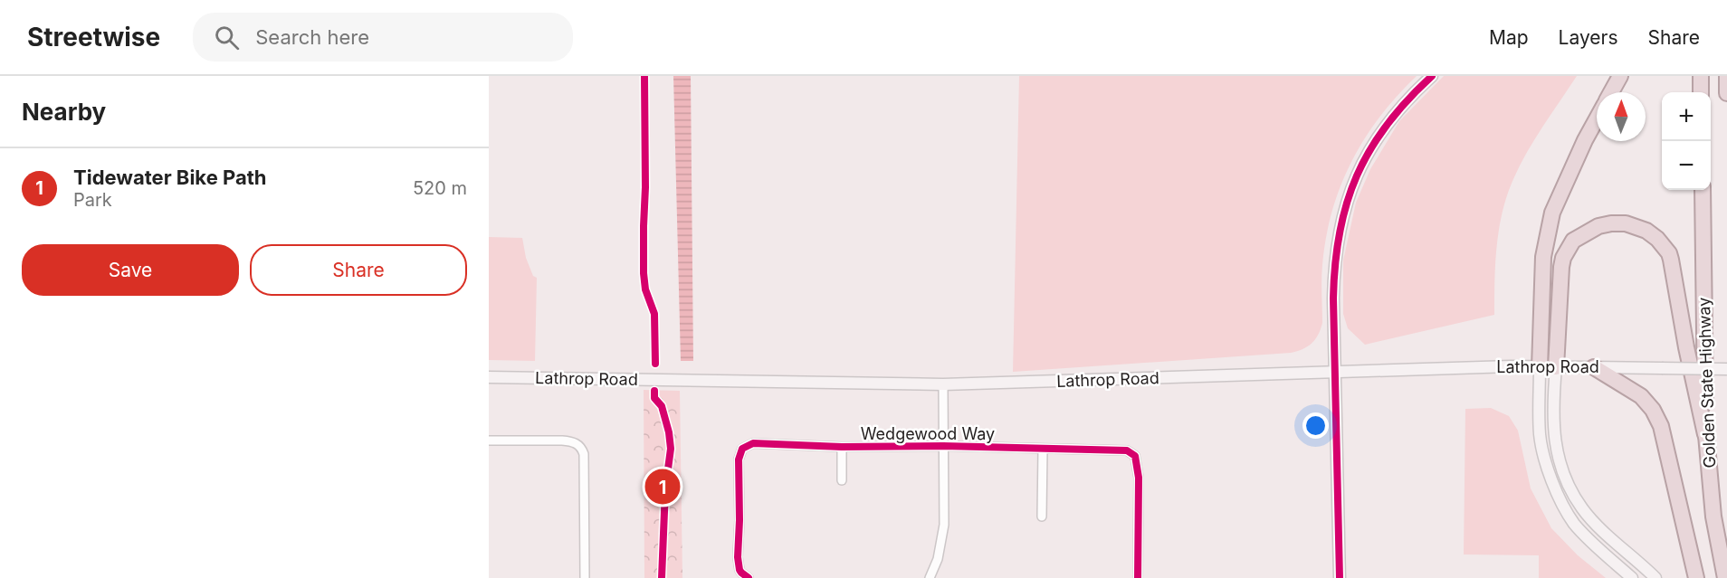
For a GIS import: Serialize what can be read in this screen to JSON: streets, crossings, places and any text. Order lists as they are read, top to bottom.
{
  "streets": {
    "highway": ["Golden State Highway"],
    "main road": ["Lathrop Road"],
    "street": ["Wedgewood Way"]
  },
  "north": "top",
  "page": {
    "header": "Streetwise",
    "search": "Search here",
    "nav": ["Map", "Layers", "Share"],
    "heading": "Nearby",
    "map_buttons": ["+", "−"],
    "list": [
      {
        "mark": "1",
        "name": "Tidewater Bike Path",
        "note": "Park",
        "value": "520 m"
      }
    ],
    "buttons": ["Save", "Share"],
    "pins": "1"
  }
}
